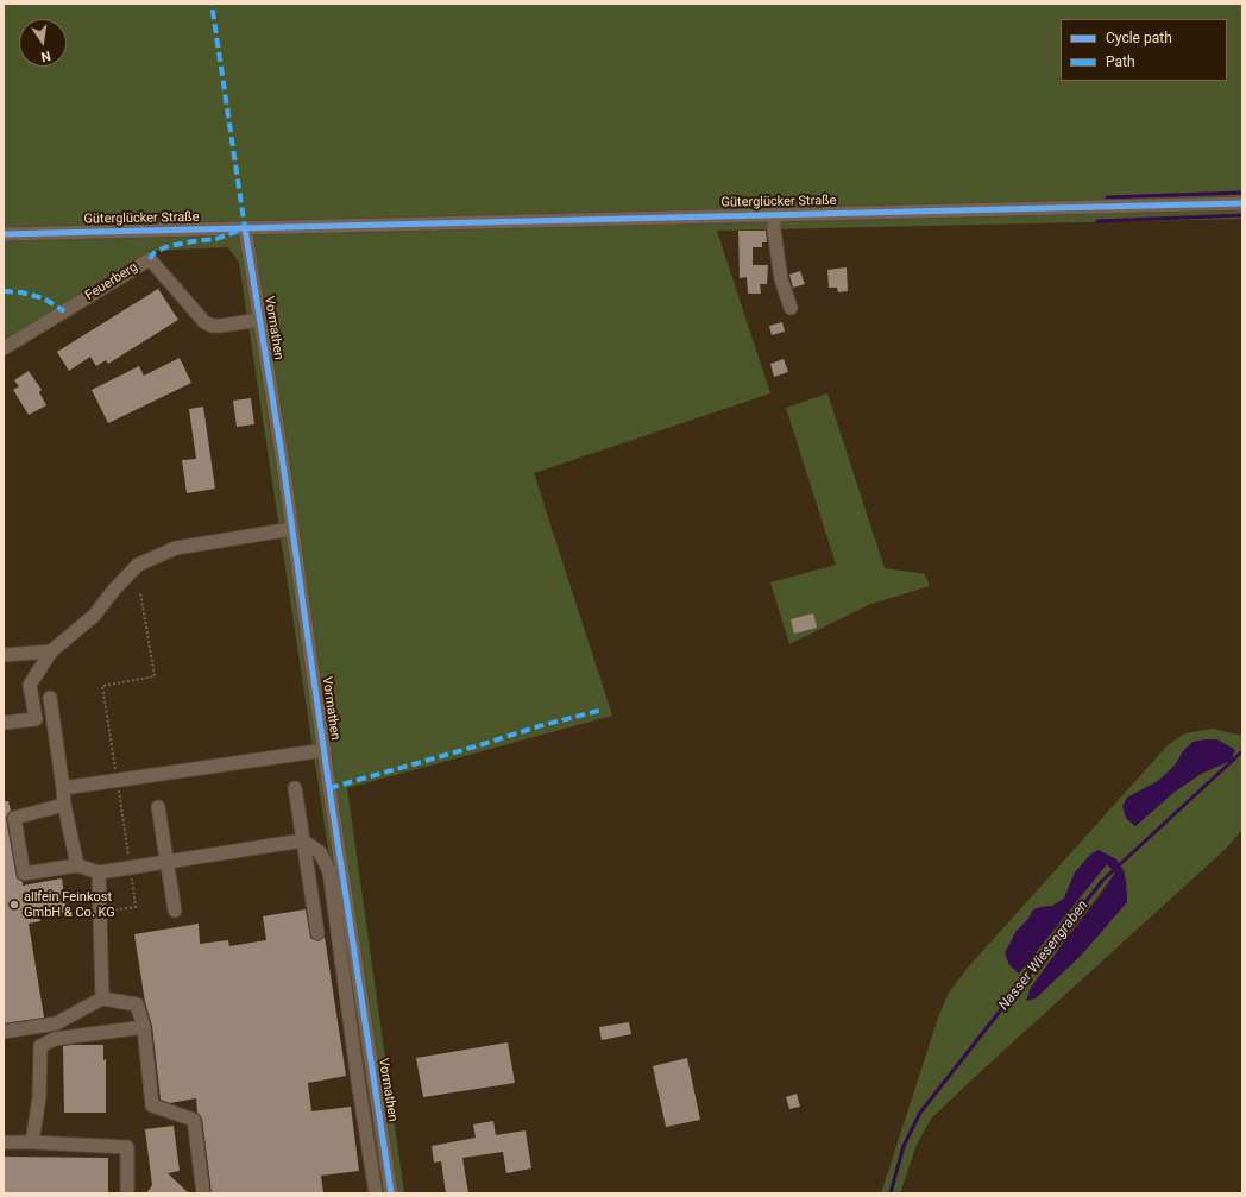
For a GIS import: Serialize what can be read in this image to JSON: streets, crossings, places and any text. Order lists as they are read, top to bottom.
{
  "streets": {
    "street": ["Güterglücker Straße", "Feuerberg", "Vormathen"]
  },
  "crossings": [
    ["Güterglücker Straße", "Vormathen"],
    ["Feuerberg", "Vormathen"]
  ],
  "water": ["Nasser Wiesengraben"],
  "places": ["allfein Feinkost GmbH & Co. KG"],
  "legend": ["Cycle path", "Path"],
  "north": "bottom"
}
